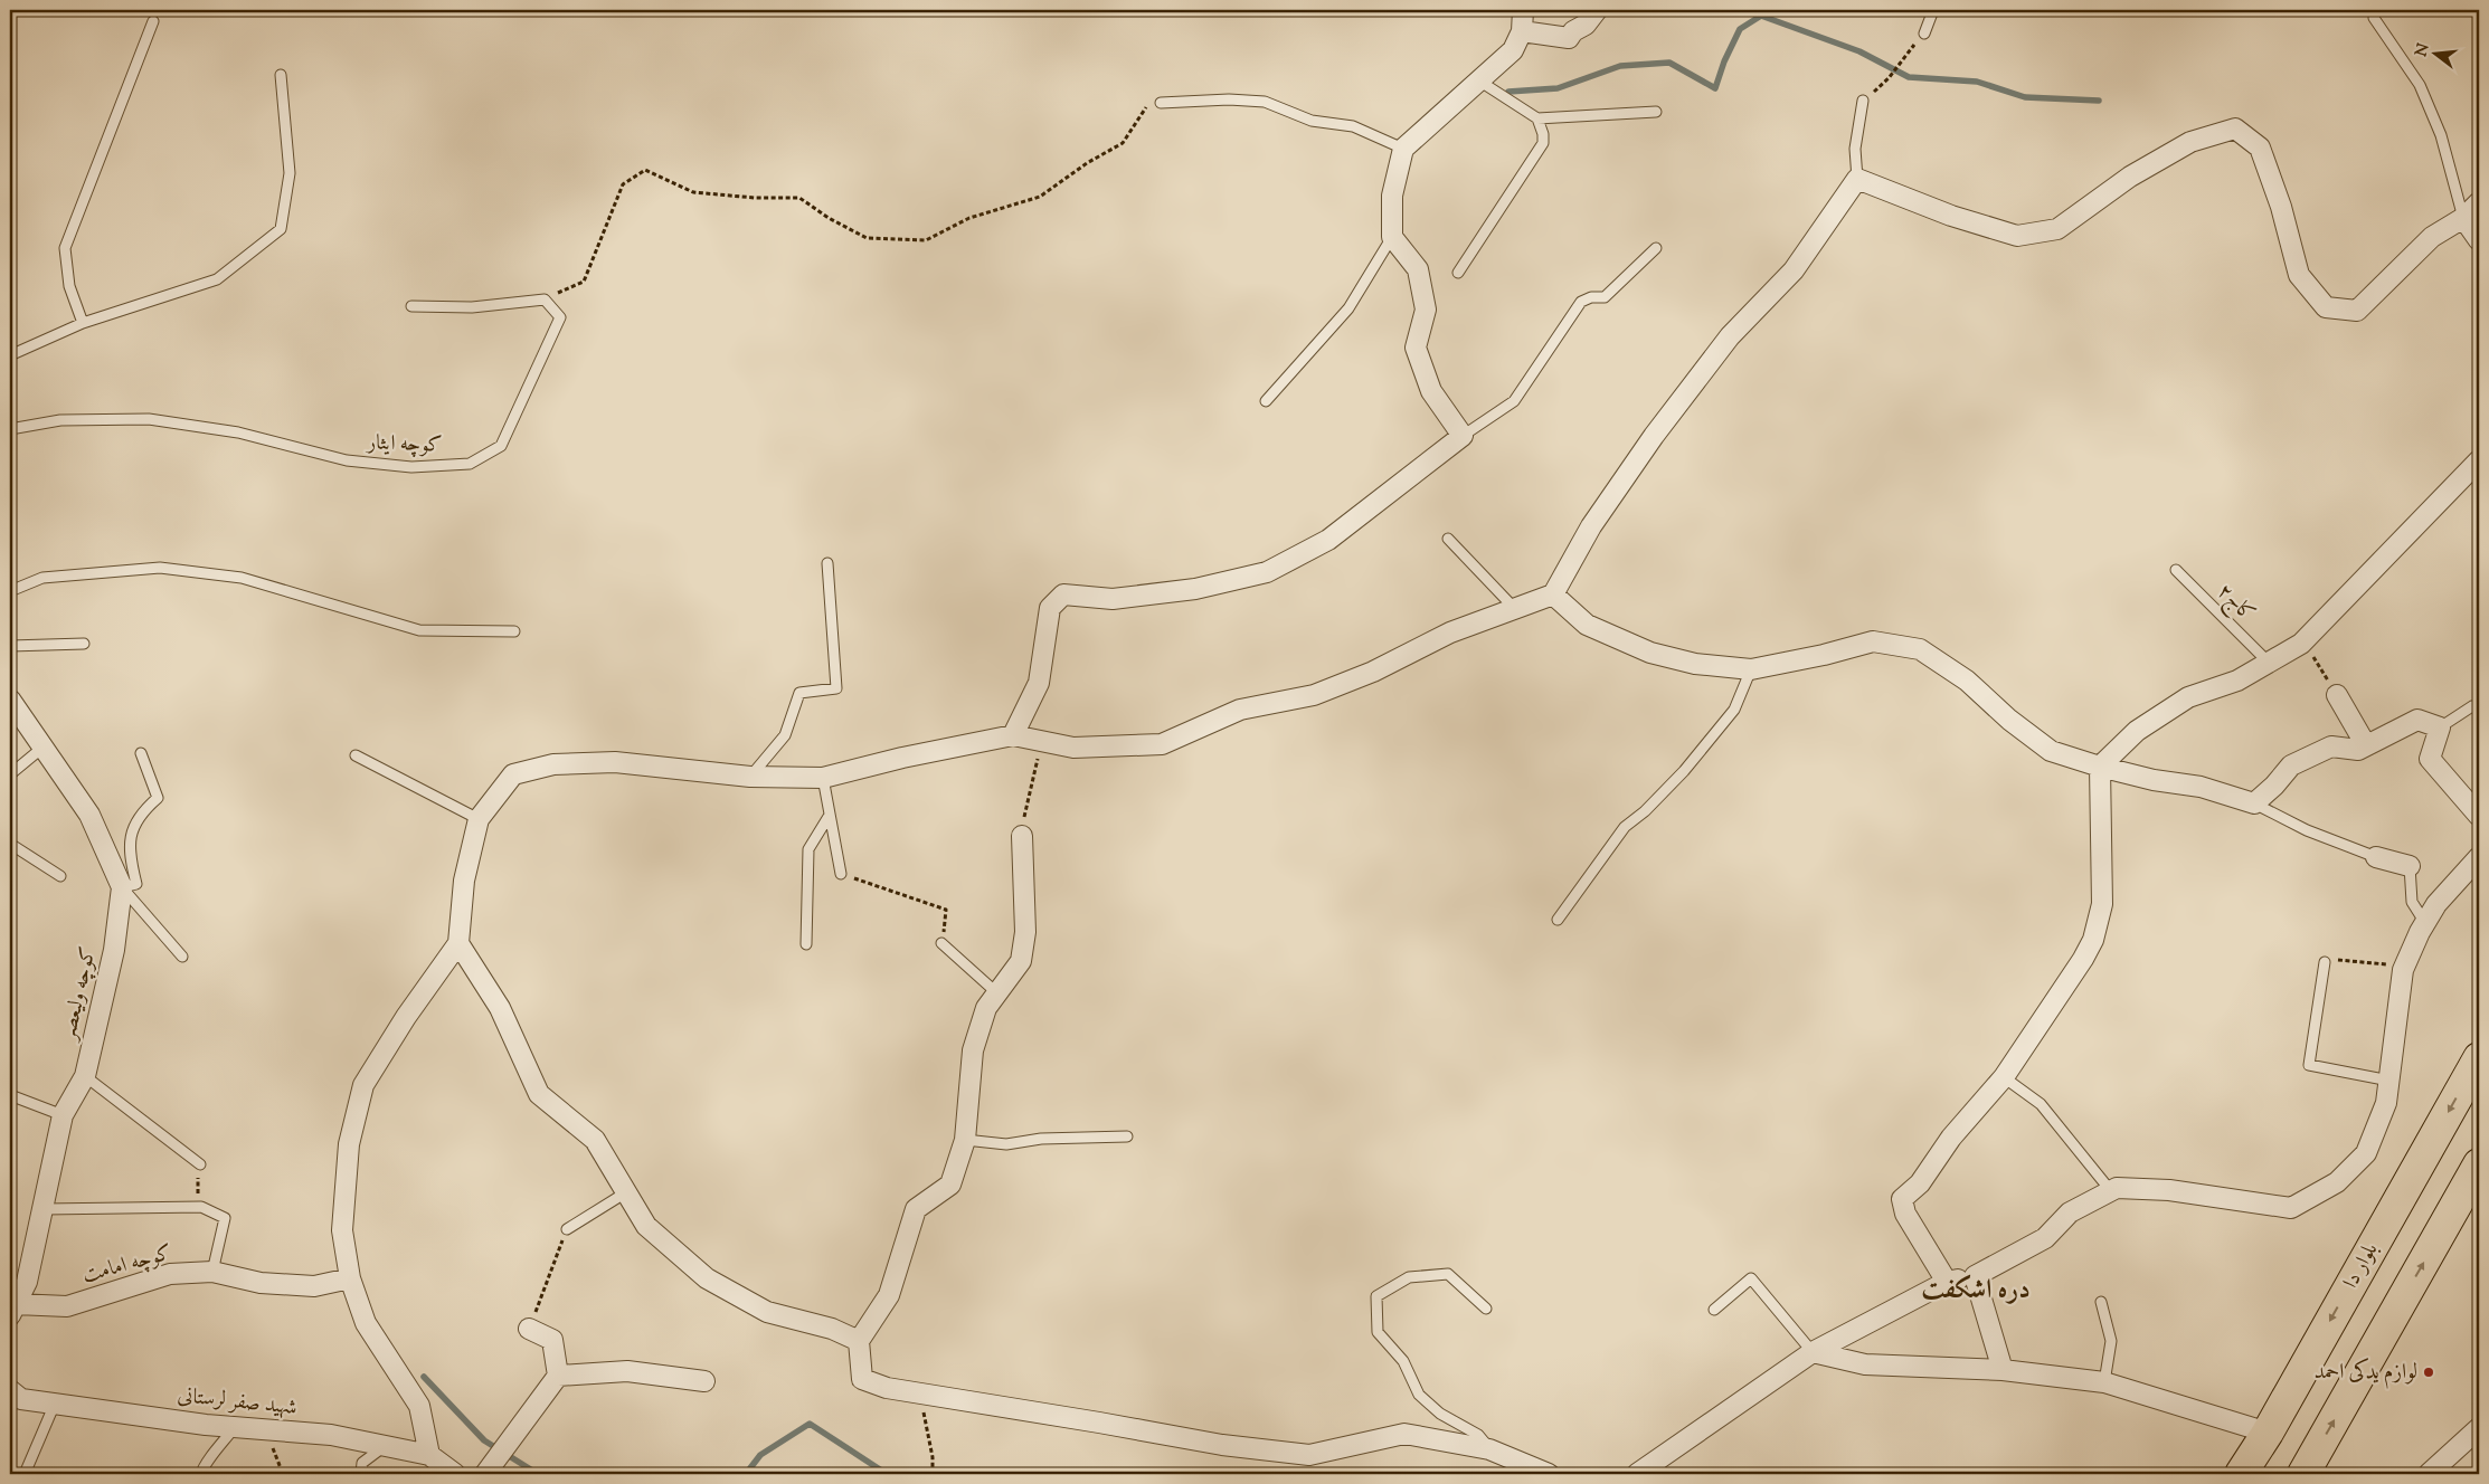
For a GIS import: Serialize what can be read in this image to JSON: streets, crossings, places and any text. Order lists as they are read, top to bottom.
{
  "streets": {
    "main road": ["بلوار دا"],
    "street": ["کوچه ولیعصر", "کوچه امامت", "شهید صفر لرستانی"],
    "lane": ["کوچه ایثار", "کاج۲"]
  },
  "crossings": [
    ["کوچه ولیعصر", "کوچه امامت"]
  ],
  "districts": ["دره اشکفت"],
  "places": ["لوازم یدکی احمد"],
  "north": "left"
}
